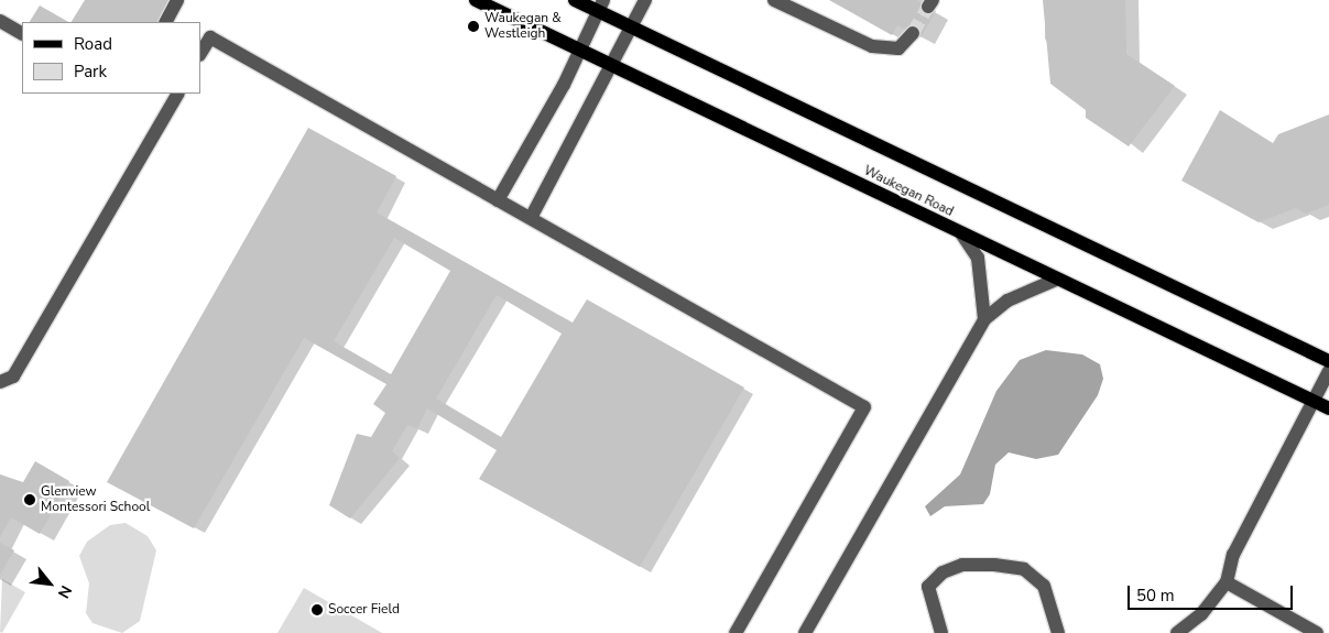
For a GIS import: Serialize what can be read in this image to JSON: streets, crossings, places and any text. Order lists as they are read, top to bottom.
{
  "streets": {
    "main road": ["Waukegan Road"]
  },
  "places": ["Waukegan & Westleigh", "Glenview Montessori School", "Soccer Field"],
  "legend": ["Road", "Park"],
  "scale_bar": "50 m",
  "north": "bottom right"
}
